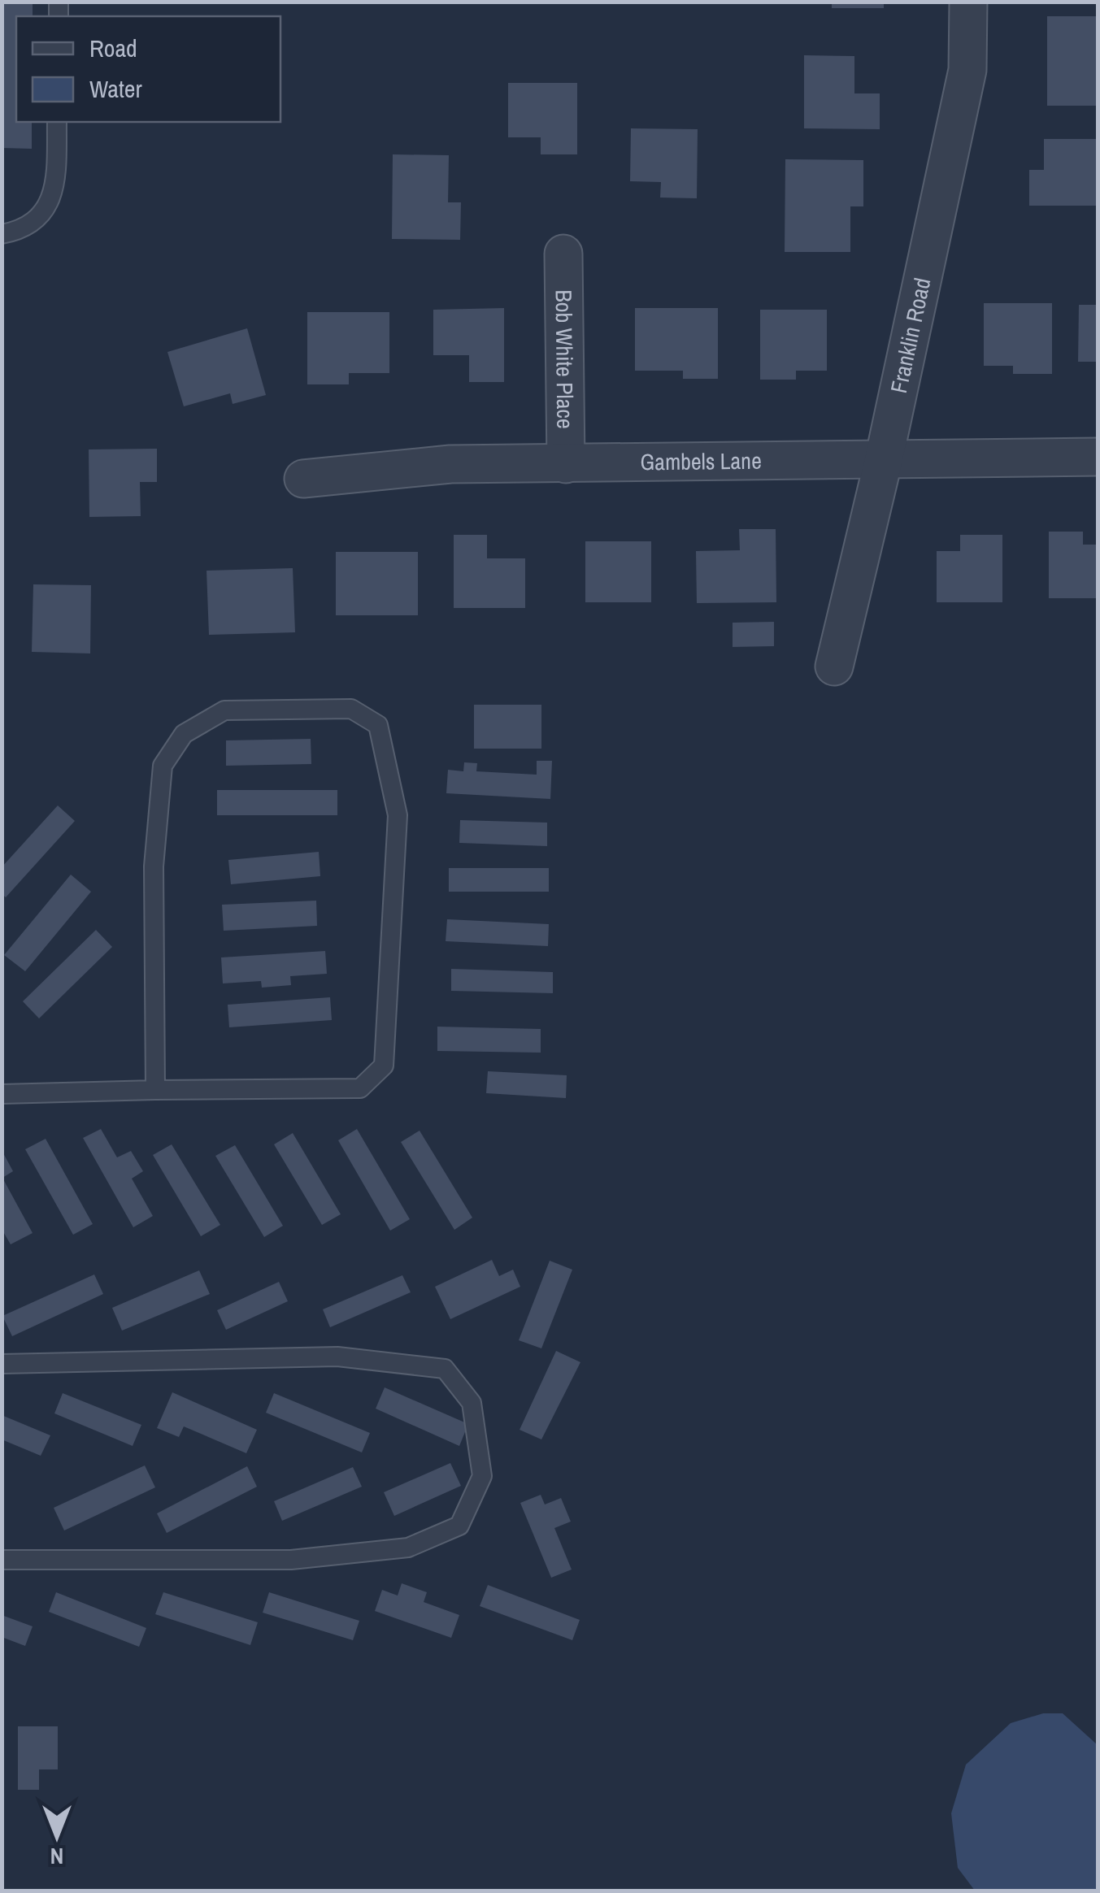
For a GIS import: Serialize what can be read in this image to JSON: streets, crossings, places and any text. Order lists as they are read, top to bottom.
{
  "streets": {
    "street": ["Franklin Road", "Bob White Place", "Gambels Lane"]
  },
  "crossings": [
    ["Franklin Road", "Gambels Lane"],
    ["Bob White Place", "Gambels Lane"]
  ],
  "legend": ["Road", "Water"],
  "north": "bottom"
}
